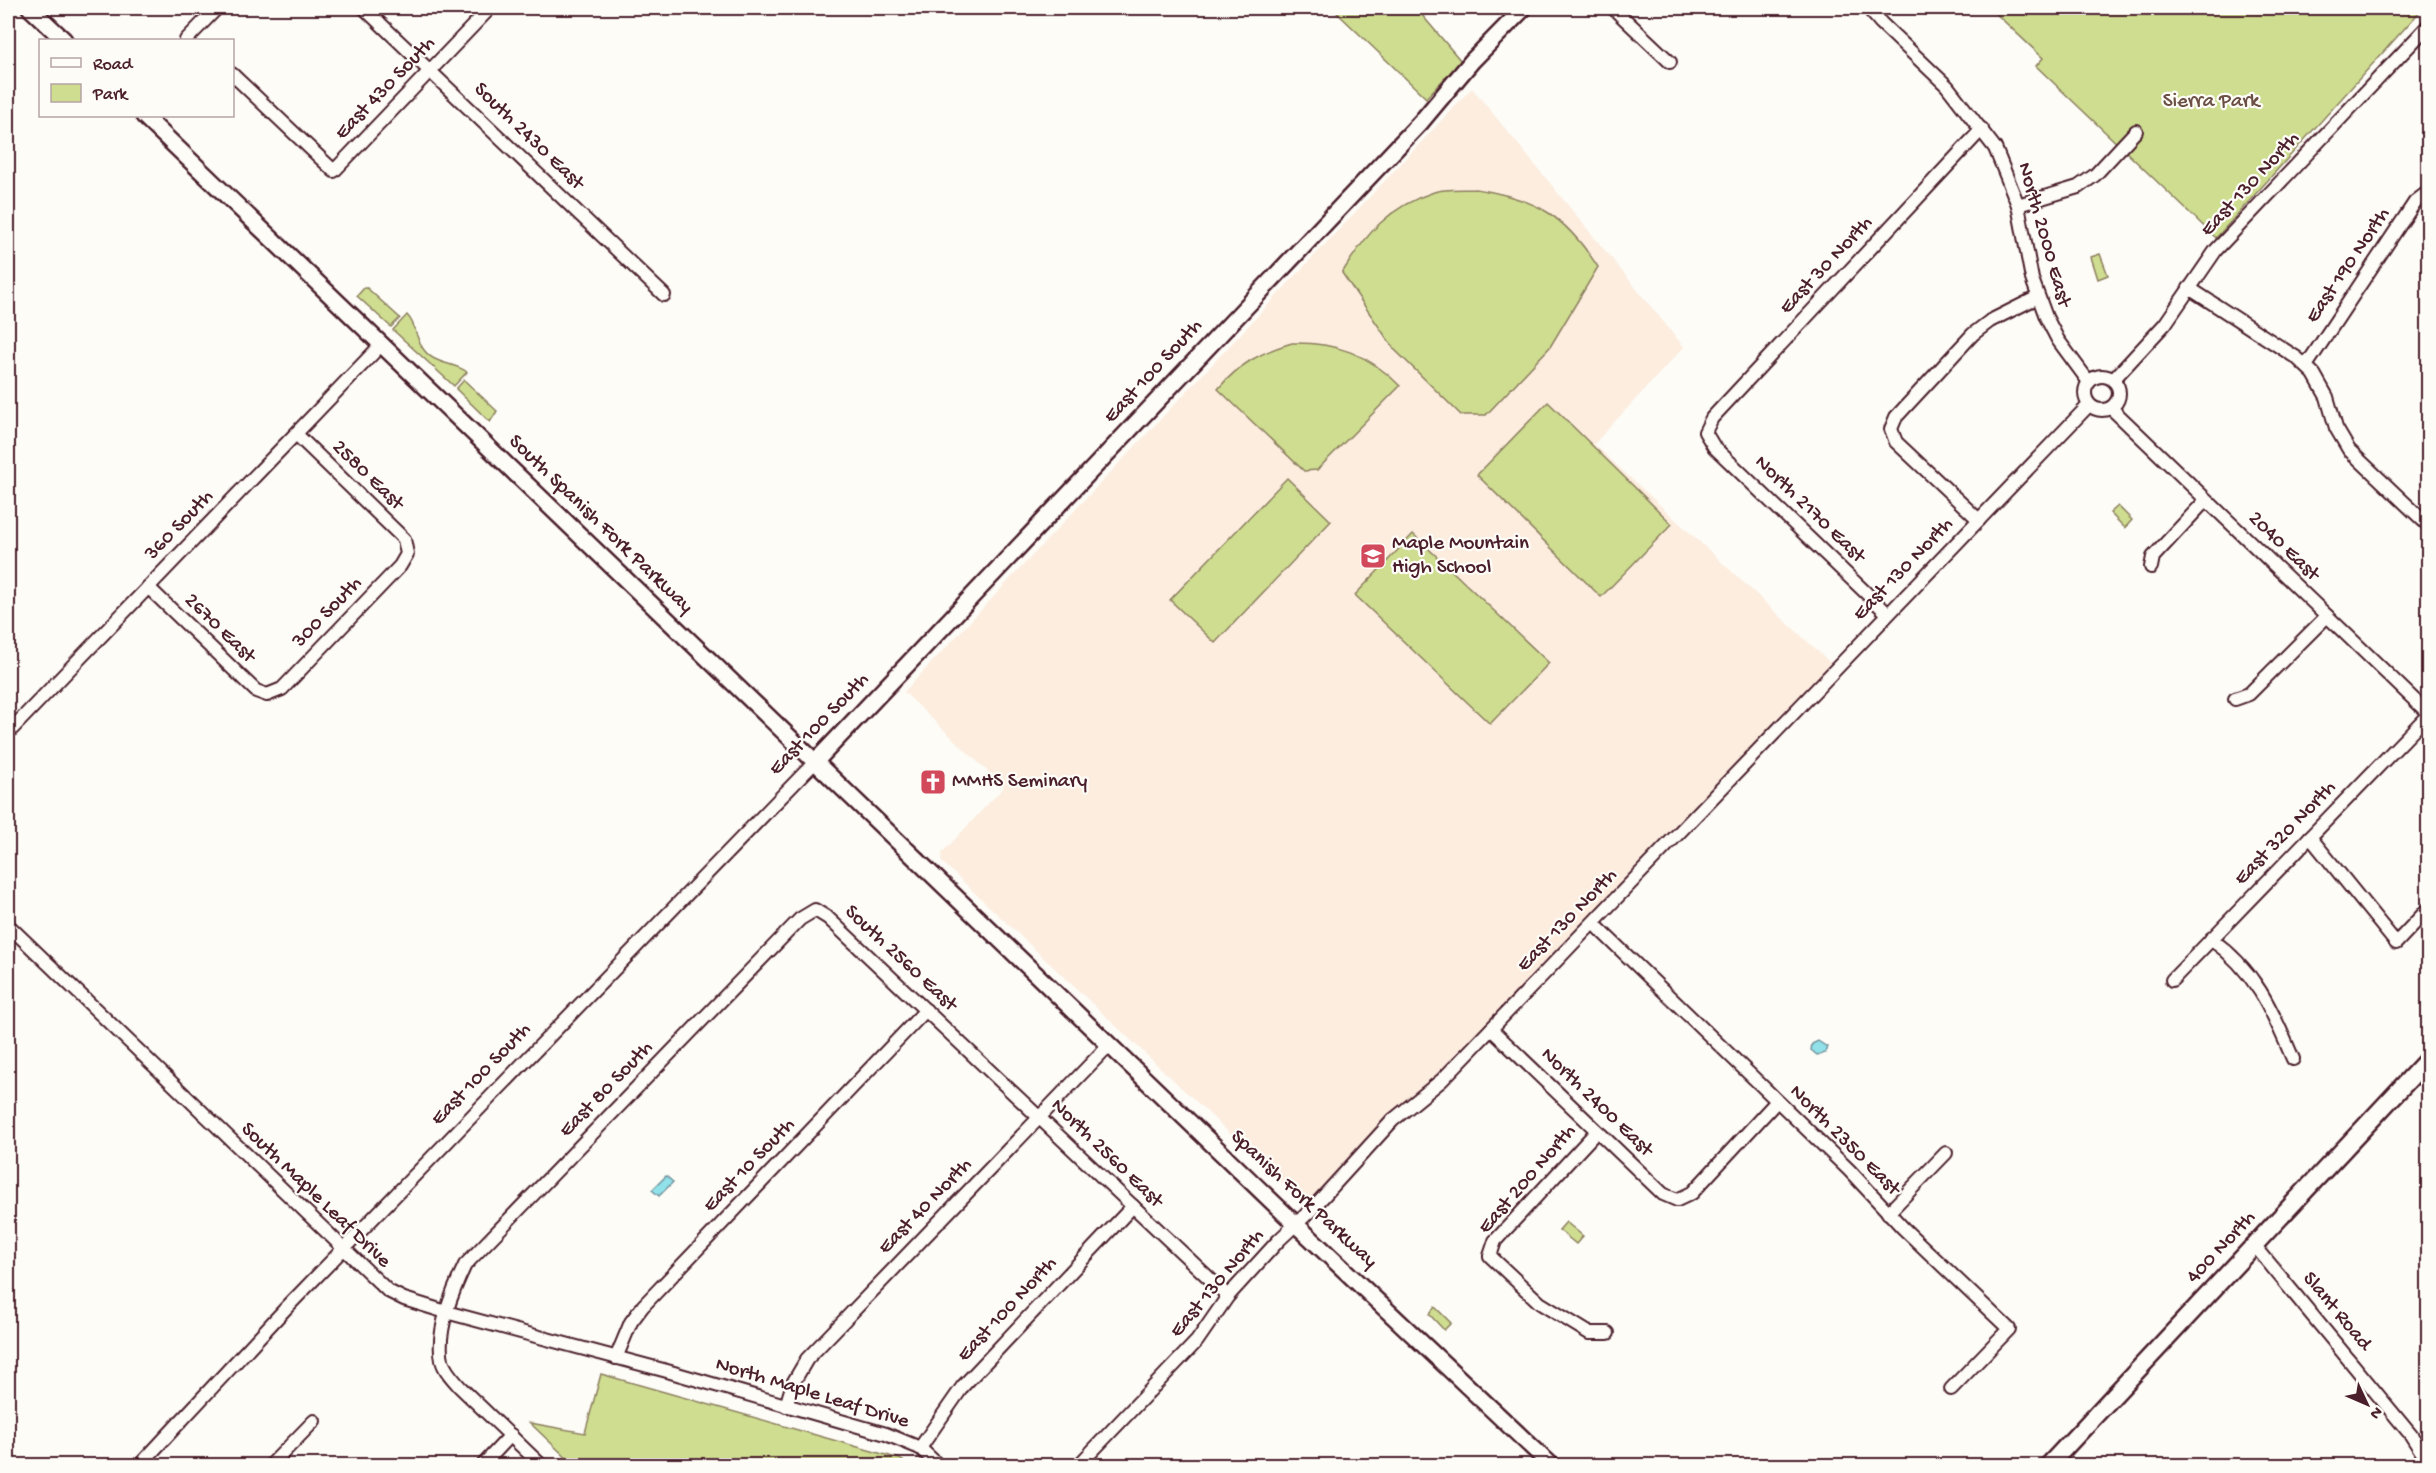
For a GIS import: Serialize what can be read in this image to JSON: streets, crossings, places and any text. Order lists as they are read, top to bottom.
{
  "streets": {
    "main road": ["400 North"],
    "street": [
      "East 430 South",
      "South 2430 East",
      "East 130 North",
      "North 2000 East",
      "East 30 North",
      "East 190 North",
      "East 100 South",
      "2580 East",
      "North 2170 East",
      "South Spanish Fork Parkway",
      "360 South",
      "2040 East",
      "300 South",
      "2670 East",
      "East 320 North",
      "South 2560 East",
      "East 80 South",
      "North 2400 East",
      "North 2350 East",
      "North 2560 East",
      "East 10 South",
      "East 200 North",
      "South Maple Leaf Drive",
      "Spanish Fork Parkway",
      "East 40 North",
      "East 100 North",
      "Slant Road",
      "North Maple Leaf Drive"
    ]
  },
  "crossings": [
    ["East 430 South", "South 2430 East"],
    ["East 130 North", "North 2000 East"],
    ["East 130 North", "North 2170 East"],
    ["East 130 North", "2040 East"],
    ["East 130 North", "North 2400 East"],
    ["East 130 North", "North 2350 East"],
    ["East 130 North", "North 2560 East"],
    ["East 130 North", "Spanish Fork Parkway"],
    ["North 2000 East", "East 30 North"],
    ["North 2000 East", "2040 East"],
    ["East 30 North", "North 2170 East"],
    ["East 100 South", "South Spanish Fork Parkway"],
    ["East 100 South", "South Maple Leaf Drive"],
    ["2580 East", "360 South"],
    ["2580 East", "300 South"],
    ["South Spanish Fork Parkway", "360 South"],
    ["South Spanish Fork Parkway", "Spanish Fork Parkway"],
    ["360 South", "2670 East"],
    ["2040 East", "East 320 North"],
    ["300 South", "2670 East"],
    ["South 2560 East", "East 80 South"],
    ["South 2560 East", "North 2560 East"],
    ["South 2560 East", "East 10 South"],
    ["East 80 South", "South Maple Leaf Drive"],
    ["North 2400 East", "North 2350 East"],
    ["North 2400 East", "East 200 North"],
    ["North 2560 East", "East 40 North"],
    ["North 2560 East", "East 100 North"],
    ["East 10 South", "South Maple Leaf Drive"],
    ["South Maple Leaf Drive", "North Maple Leaf Drive"],
    ["Spanish Fork Parkway", "East 40 North"],
    ["East 40 North", "North Maple Leaf Drive"],
    ["400 North", "Slant Road"],
    ["East 100 North", "North Maple Leaf Drive"]
  ],
  "parks": ["Sierra Park"],
  "places": {
    "school or university": ["Maple Mountain High School"],
    "church": ["MMHS Seminary"]
  },
  "legend": ["Road", "Park"],
  "north": "bottom right"
}
